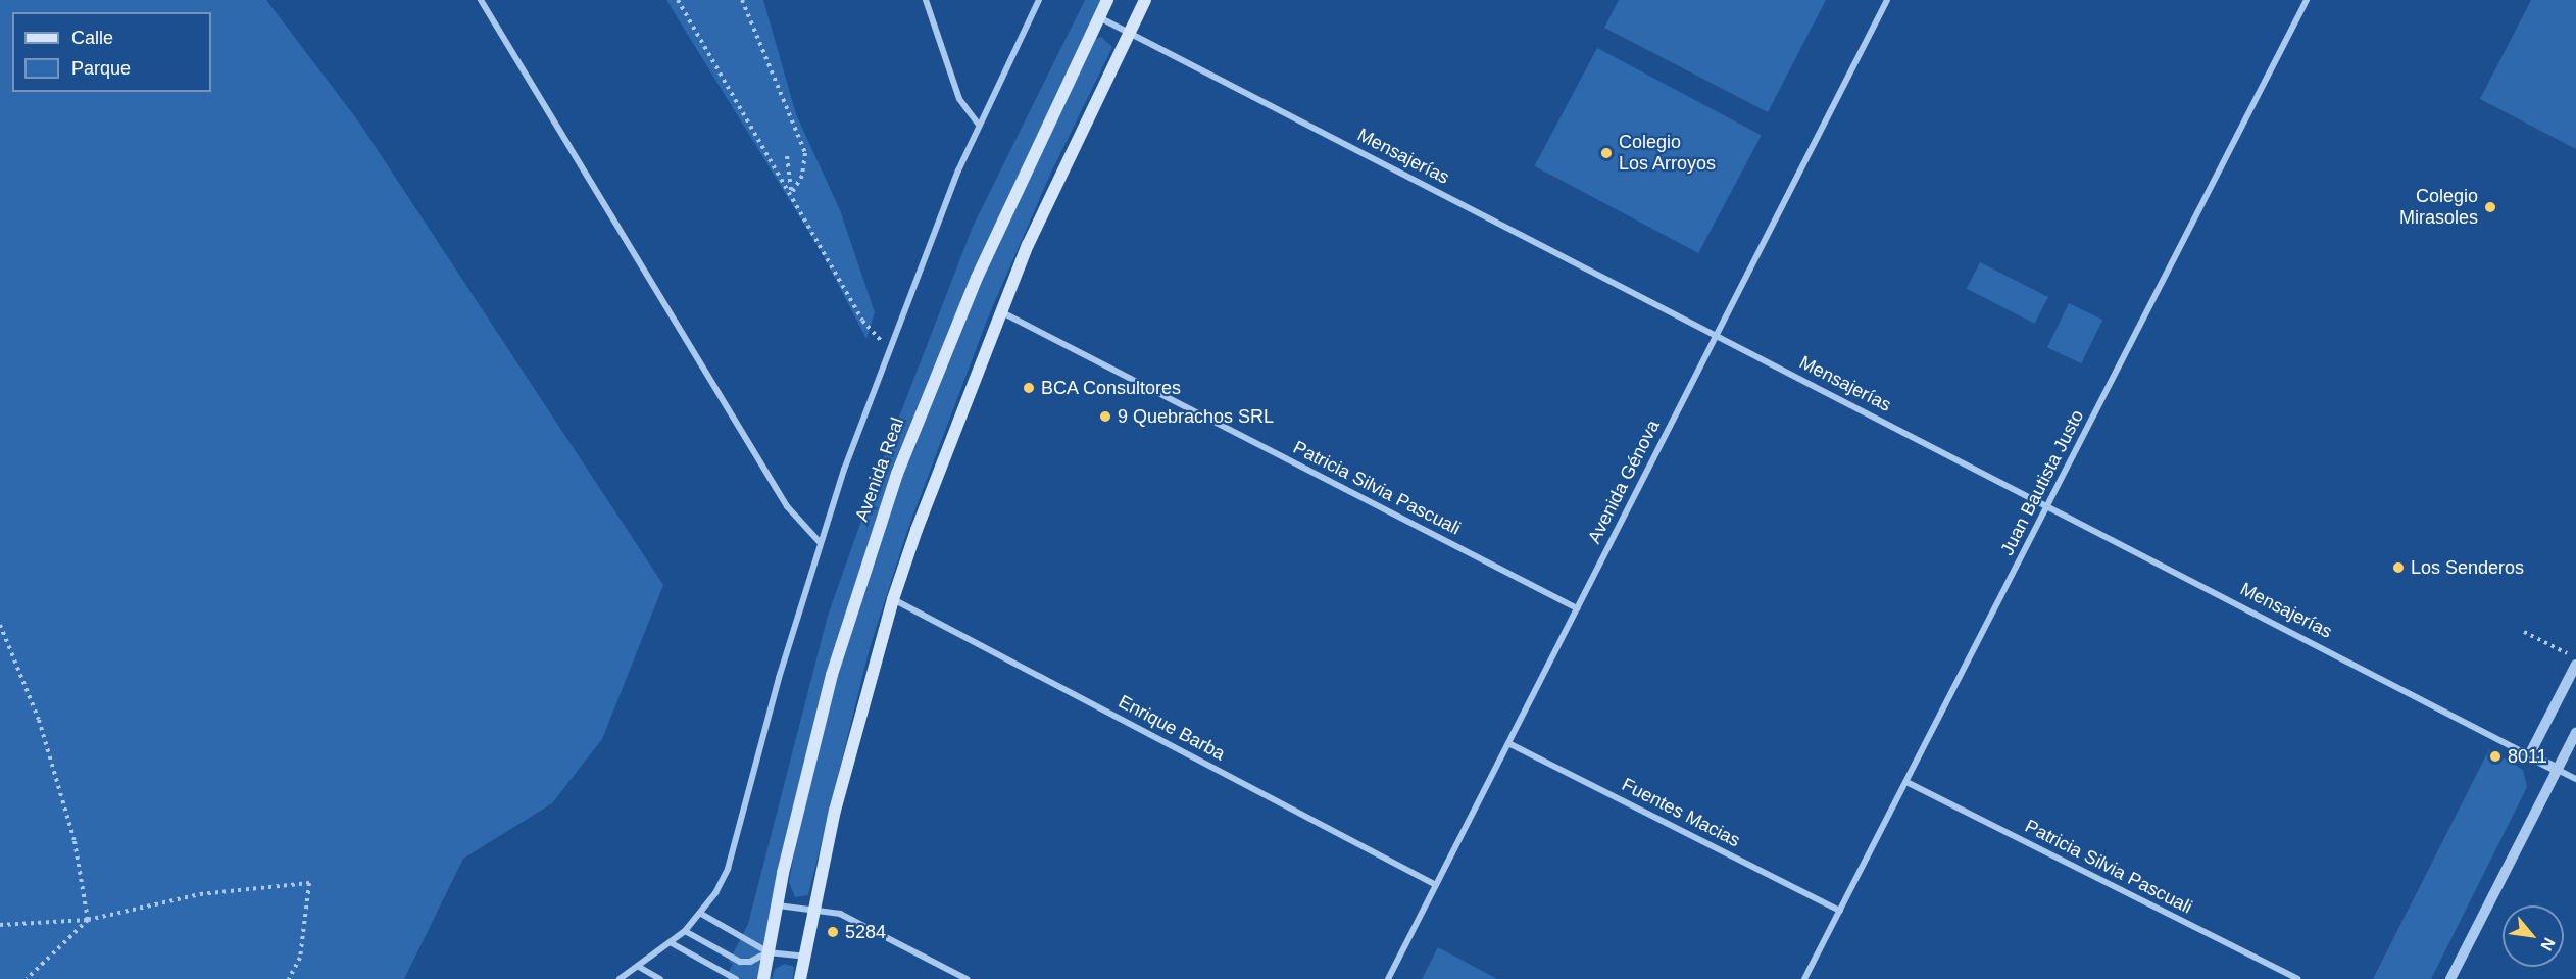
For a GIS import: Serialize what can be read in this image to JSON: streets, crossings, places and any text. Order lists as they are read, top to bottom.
{
  "streets": {
    "main road": ["Avenida Real"],
    "street": [
      "Mensajerías",
      "Avenida Génova",
      "Juan Bautista Justo",
      "Patricia Silvia Pascuali",
      "Enrique Barba",
      "Fuentes Macias"
    ]
  },
  "crossings": [
    ["Mensajerías", "Avenida Real"],
    ["Mensajerías", "Avenida Génova"],
    ["Mensajerías", "Juan Bautista Justo"],
    ["Avenida Génova", "Patricia Silvia Pascuali"],
    ["Avenida Génova", "Enrique Barba"],
    ["Avenida Génova", "Fuentes Macias"],
    ["Juan Bautista Justo", "Patricia Silvia Pascuali"],
    ["Juan Bautista Justo", "Fuentes Macias"]
  ],
  "places": [
    "Colegio Los Arroyos",
    "Colegio Mirasoles",
    "BCA Consultores",
    "9 Quebrachos SRL",
    "Los Senderos",
    "8011",
    "5284"
  ],
  "legend": ["Calle", "Parque"],
  "north": "bottom right"
}
